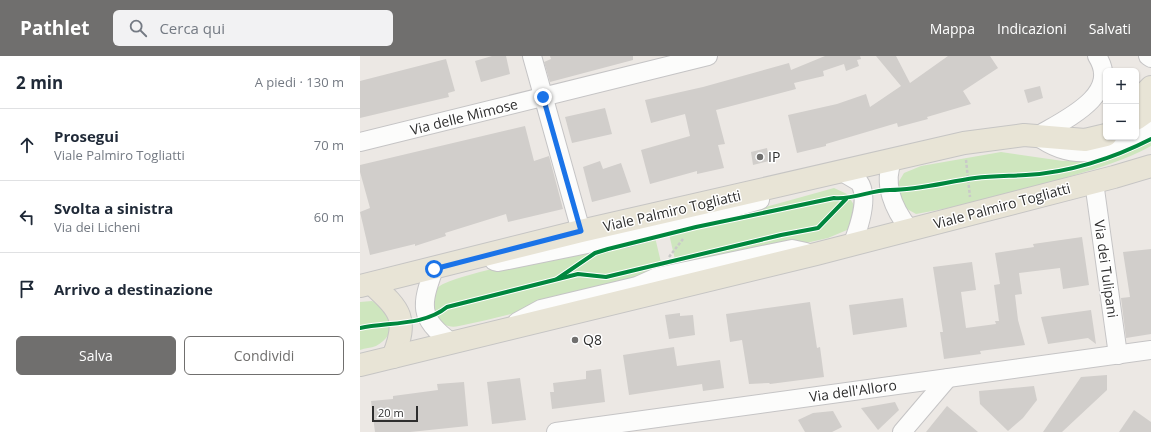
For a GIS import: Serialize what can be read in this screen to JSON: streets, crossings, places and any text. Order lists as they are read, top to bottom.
{
  "streets": {
    "main road": ["Viale Palmiro Togliatti"],
    "street": ["Via delle Mimose", "Via dei Tulipani", "Via dell'Alloro"]
  },
  "crossings": [
    ["Viale Palmiro Togliatti", "Via dei Tulipani"],
    ["Via dei Tulipani", "Via dell'Alloro"]
  ],
  "places": ["IP", "Q8"],
  "scale_bar": "20 m",
  "page": {
    "header": "Pathlet",
    "search": "Cerca qui",
    "nav": ["Mappa", "Indicazioni", "Salvati"],
    "heading": ["2 min", "A piedi · 130 m"],
    "map_buttons": ["+", "−"],
    "list": [
      ["Prosegui", "Viale Palmiro Togliatti", "70 m"],
      ["Svolta a sinistra", "Via dei Licheni", "60 m"],
      "Arrivo a destinazione"
    ],
    "buttons": ["Salva", "Condividi"],
    "scale": "20 m"
  }
}
